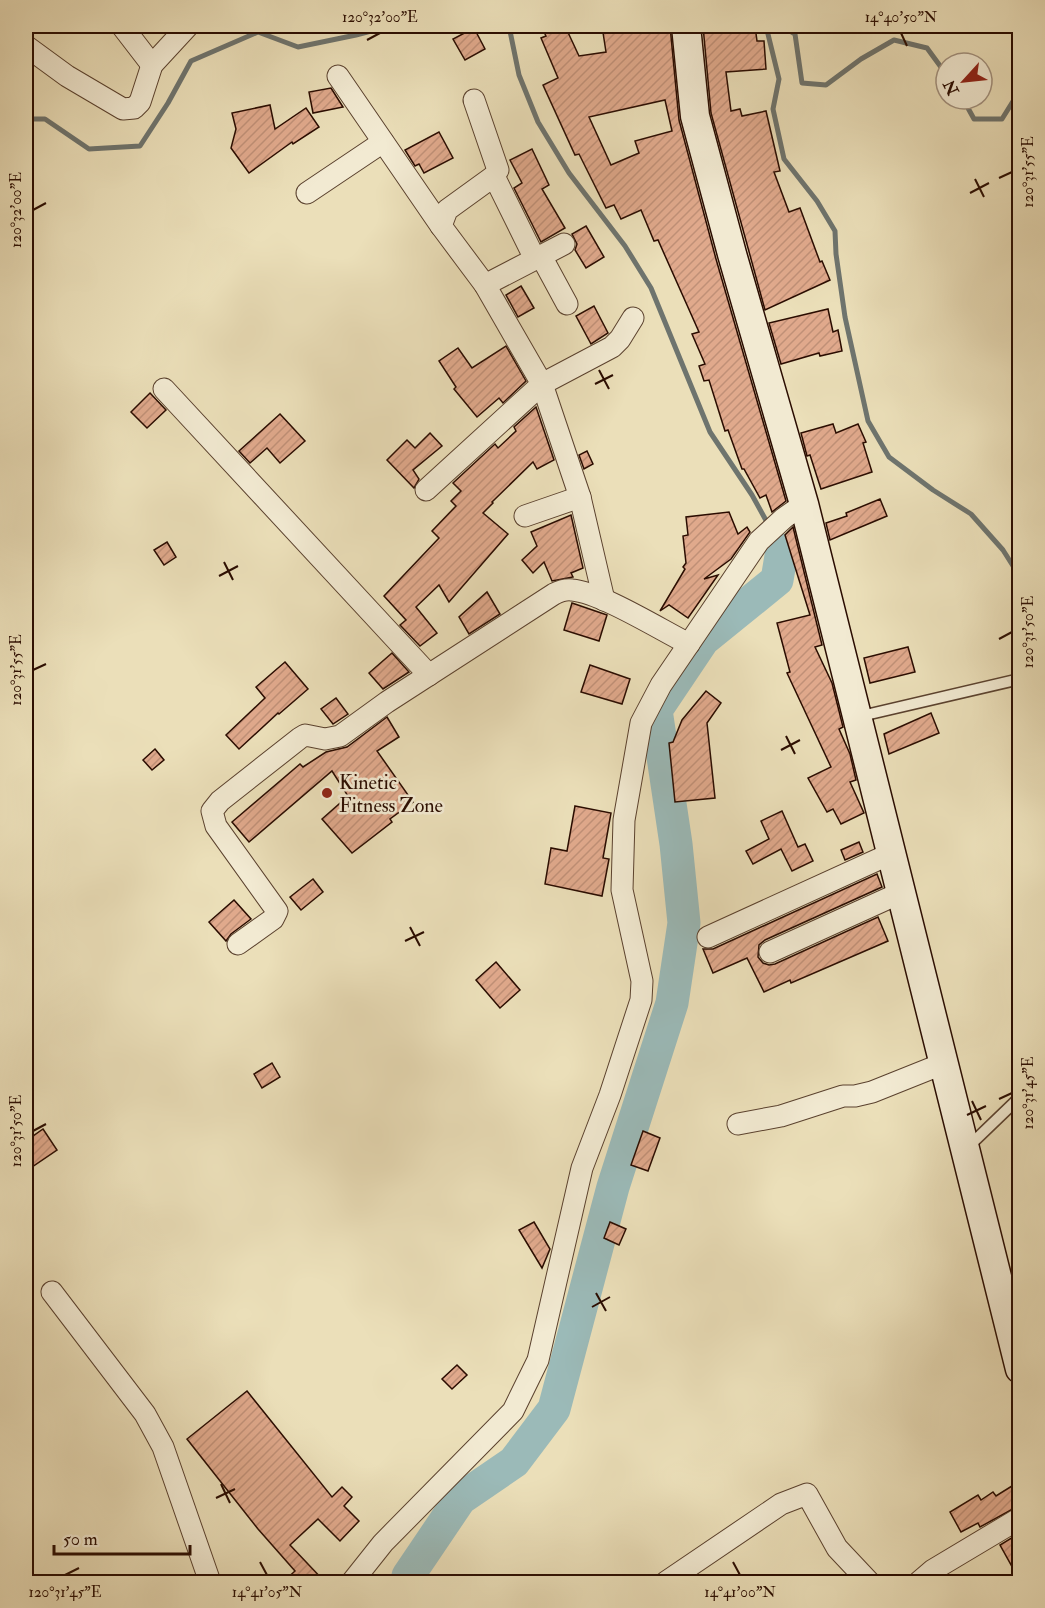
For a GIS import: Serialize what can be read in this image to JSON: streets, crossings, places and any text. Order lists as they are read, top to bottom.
{
  "places": ["Kinetic Fitness Zone"],
  "scale_bar": "50 m",
  "north": "bottom left",
  "coordinates": [
    "120°32'00\"E",
    "14°40'50\"N",
    "120°31'55\"E",
    "120°31'50\"E",
    "120°31'45\"E",
    "14°41'05\"N",
    "14°41'00\"N"
  ]
}
